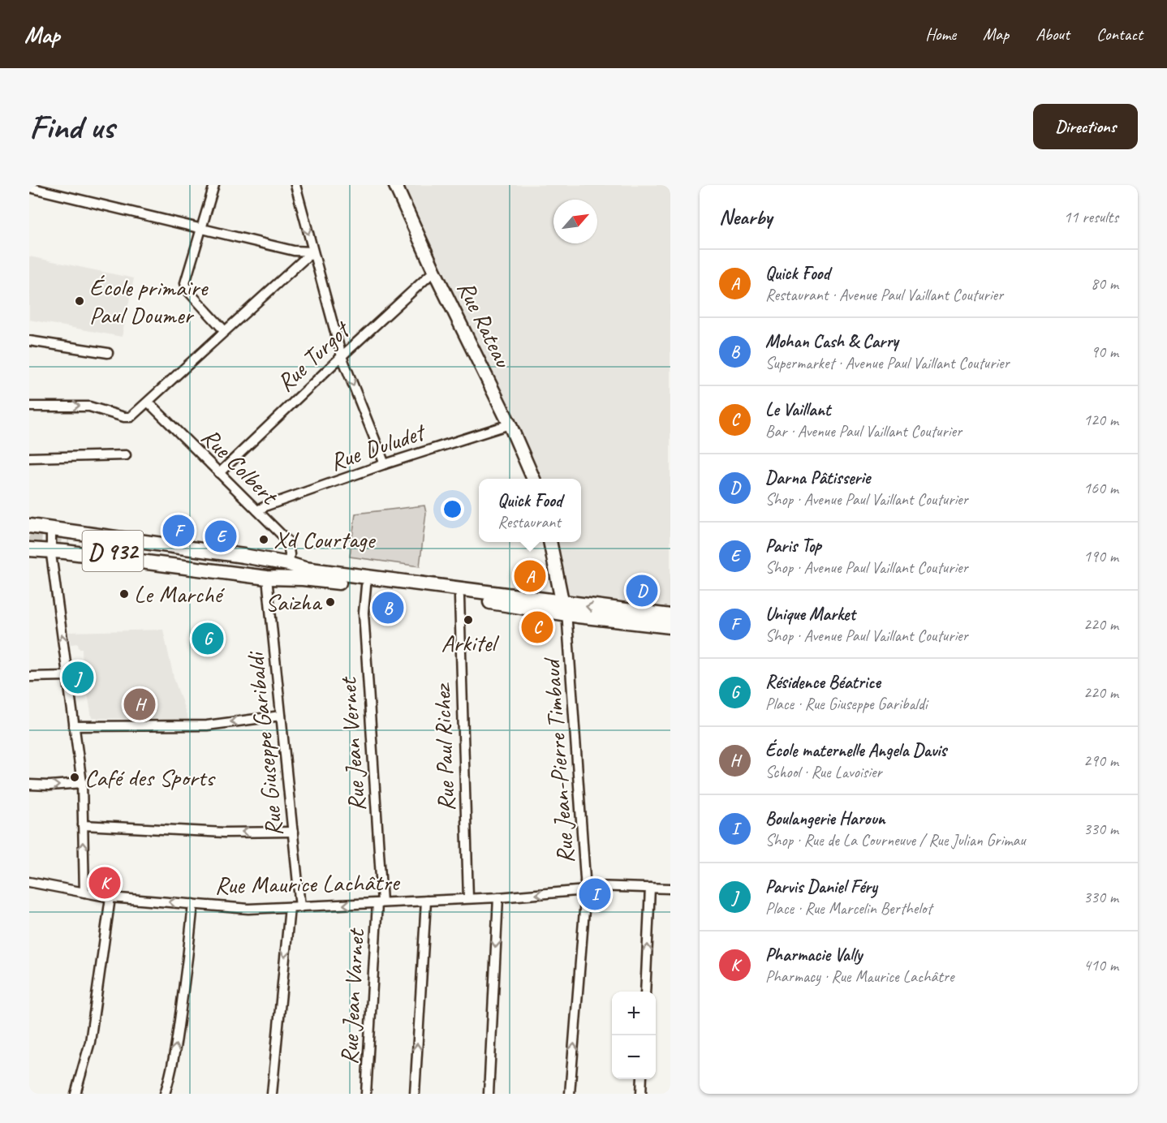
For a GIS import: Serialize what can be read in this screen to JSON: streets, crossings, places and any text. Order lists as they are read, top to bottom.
{
  "streets": {
    "main road": ["D 932"],
    "street": [
      "Rue Rateau",
      "Rue Turgot",
      "Rue Duludet",
      "Rue Colbert",
      "Rue Giuseppe Garibaldi",
      "Rue Jean Vernet",
      "Rue Paul Richez",
      "Rue Jean-Pierre Timbaud",
      "Rue Maurice Lachâtre",
      "Rue Jean Varnet"
    ]
  },
  "crossings": [
    ["Rue Rateau", "Rue Turgot"],
    ["Rue Rateau", "Rue Duludet"],
    ["Rue Turgot", "Rue Colbert"],
    ["Rue Duludet", "Rue Colbert"],
    ["Rue Colbert", "D 932"],
    ["D 932", "Rue Giuseppe Garibaldi"],
    ["D 932", "Rue Jean Vernet"],
    ["D 932", "Rue Paul Richez"],
    ["D 932", "Rue Jean-Pierre Timbaud"],
    ["Rue Giuseppe Garibaldi", "Rue Maurice Lachâtre"],
    ["Rue Jean Vernet", "Rue Maurice Lachâtre"],
    ["Rue Jean Vernet", "Rue Jean Varnet"],
    ["Rue Paul Richez", "Rue Maurice Lachâtre"],
    ["Rue Jean-Pierre Timbaud", "Rue Maurice Lachâtre"],
    ["Rue Maurice Lachâtre", "Rue Jean Varnet"]
  ],
  "places": [
    "École primaire Paul Doumer",
    "Xd Courtage",
    "Le Marché",
    "Saizha",
    "Arkitel",
    "Café des Sports"
  ],
  "north": "top right",
  "page": {
    "header": "Map",
    "nav": [
      "Home",
      "Map",
      "About",
      "Contact"
    ],
    "buttons": "Directions",
    "title": "Find us",
    "heading": ["Nearby", "11 results"],
    "list": [
      {
        "mark": "A",
        "name": "Quick Food",
        "note": "Restaurant · Avenue Paul Vaillant Couturier",
        "value": "80 m"
      },
      {
        "mark": "B",
        "name": "Mohan Cash & Carry",
        "note": "Supermarket · Avenue Paul Vaillant Couturier",
        "value": "90 m"
      },
      {
        "mark": "C",
        "name": "Le Vaillant",
        "note": "Bar · Avenue Paul Vaillant Couturier",
        "value": "120 m"
      },
      {
        "mark": "D",
        "name": "Darna Pâtisserie",
        "note": "Shop · Avenue Paul Vaillant Couturier",
        "value": "160 m"
      },
      {
        "mark": "E",
        "name": "Paris Top",
        "note": "Shop · Avenue Paul Vaillant Couturier",
        "value": "190 m"
      },
      {
        "mark": "F",
        "name": "Unique Market",
        "note": "Shop · Avenue Paul Vaillant Couturier",
        "value": "220 m"
      },
      {
        "mark": "G",
        "name": "Résidence Béatrice",
        "note": "Place · Rue Giuseppe Garibaldi",
        "value": "220 m"
      },
      {
        "mark": "H",
        "name": "École maternelle Angela Davis",
        "note": "School · Rue Lavoisier",
        "value": "290 m"
      },
      {
        "mark": "I",
        "name": "Boulangerie Haroun",
        "note": "Shop · Rue de La Courneuve / Rue Julian Grimau",
        "value": "330 m"
      },
      {
        "mark": "J",
        "name": "Parvis Daniel Féry",
        "note": "Place · Rue Marcelin Berthelot",
        "value": "330 m"
      },
      {
        "mark": "K",
        "name": "Pharmacie Vally",
        "note": "Pharmacy · Rue Maurice Lachâtre",
        "value": "410 m"
      }
    ],
    "popup": ["Quick Food", "Restaurant"],
    "pins": [
      "F",
      "E",
      "A",
      "D",
      "B",
      "C",
      "G",
      "J",
      "H",
      "K",
      "I"
    ],
    "map_buttons": ["+", "−"]
  }
}
